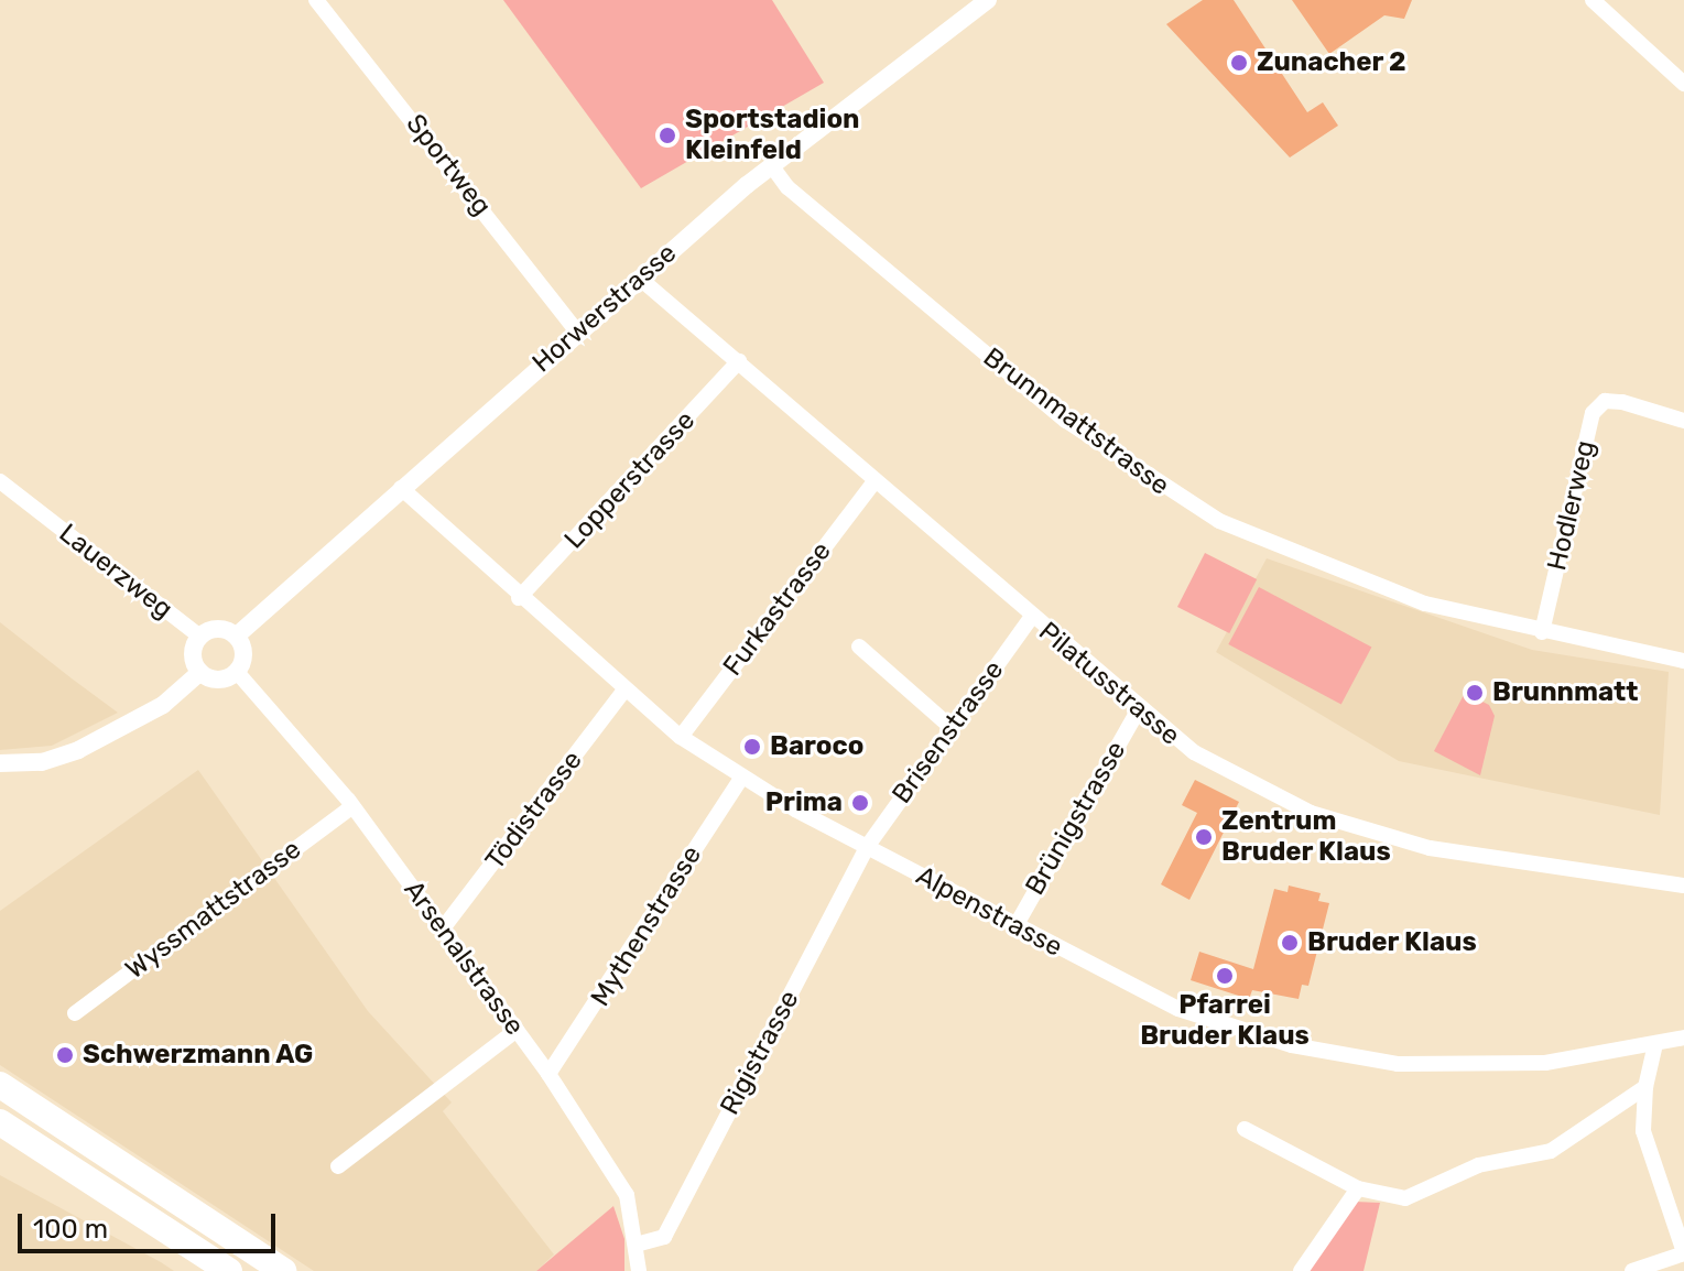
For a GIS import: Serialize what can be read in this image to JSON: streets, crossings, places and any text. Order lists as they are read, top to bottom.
{
  "streets": {
    "street": [
      "Sportweg",
      "Horwerstrasse",
      "Brunnmattstrasse",
      "Lopperstrasse",
      "Hodlerweg",
      "Lauerzweg",
      "Furkastrasse",
      "Pilatusstrasse",
      "Brisenstrasse",
      "Tödistrasse",
      "Brünigstrasse",
      "Wyssmattstrasse",
      "Alpenstrasse",
      "Mythenstrasse",
      "Arsenalstrasse",
      "Rigistrasse"
    ]
  },
  "crossings": [
    ["Sportweg", "Horwerstrasse"],
    ["Horwerstrasse", "Brunnmattstrasse"],
    ["Horwerstrasse", "Lauerzweg"],
    ["Horwerstrasse", "Pilatusstrasse"],
    ["Horwerstrasse", "Alpenstrasse"],
    ["Horwerstrasse", "Arsenalstrasse"],
    ["Brunnmattstrasse", "Hodlerweg"],
    ["Lopperstrasse", "Pilatusstrasse"],
    ["Lopperstrasse", "Alpenstrasse"],
    ["Lauerzweg", "Arsenalstrasse"],
    ["Furkastrasse", "Pilatusstrasse"],
    ["Furkastrasse", "Alpenstrasse"],
    ["Pilatusstrasse", "Brisenstrasse"],
    ["Pilatusstrasse", "Brünigstrasse"],
    ["Brisenstrasse", "Alpenstrasse"],
    ["Brisenstrasse", "Rigistrasse"],
    ["Tödistrasse", "Alpenstrasse"],
    ["Tödistrasse", "Arsenalstrasse"],
    ["Brünigstrasse", "Alpenstrasse"],
    ["Wyssmattstrasse", "Arsenalstrasse"],
    ["Alpenstrasse", "Mythenstrasse"],
    ["Alpenstrasse", "Rigistrasse"],
    ["Mythenstrasse", "Arsenalstrasse"],
    ["Arsenalstrasse", "Rigistrasse"]
  ],
  "places": [
    "Zunacher 2",
    "Sportstadion Kleinfeld",
    "Brunnmatt",
    "Baroco",
    "Prima",
    "Zentrum Bruder Klaus",
    "Bruder Klaus",
    "Pfarrei Bruder Klaus",
    "Schwerzmann AG"
  ],
  "scale_bar": "100 m"
}
